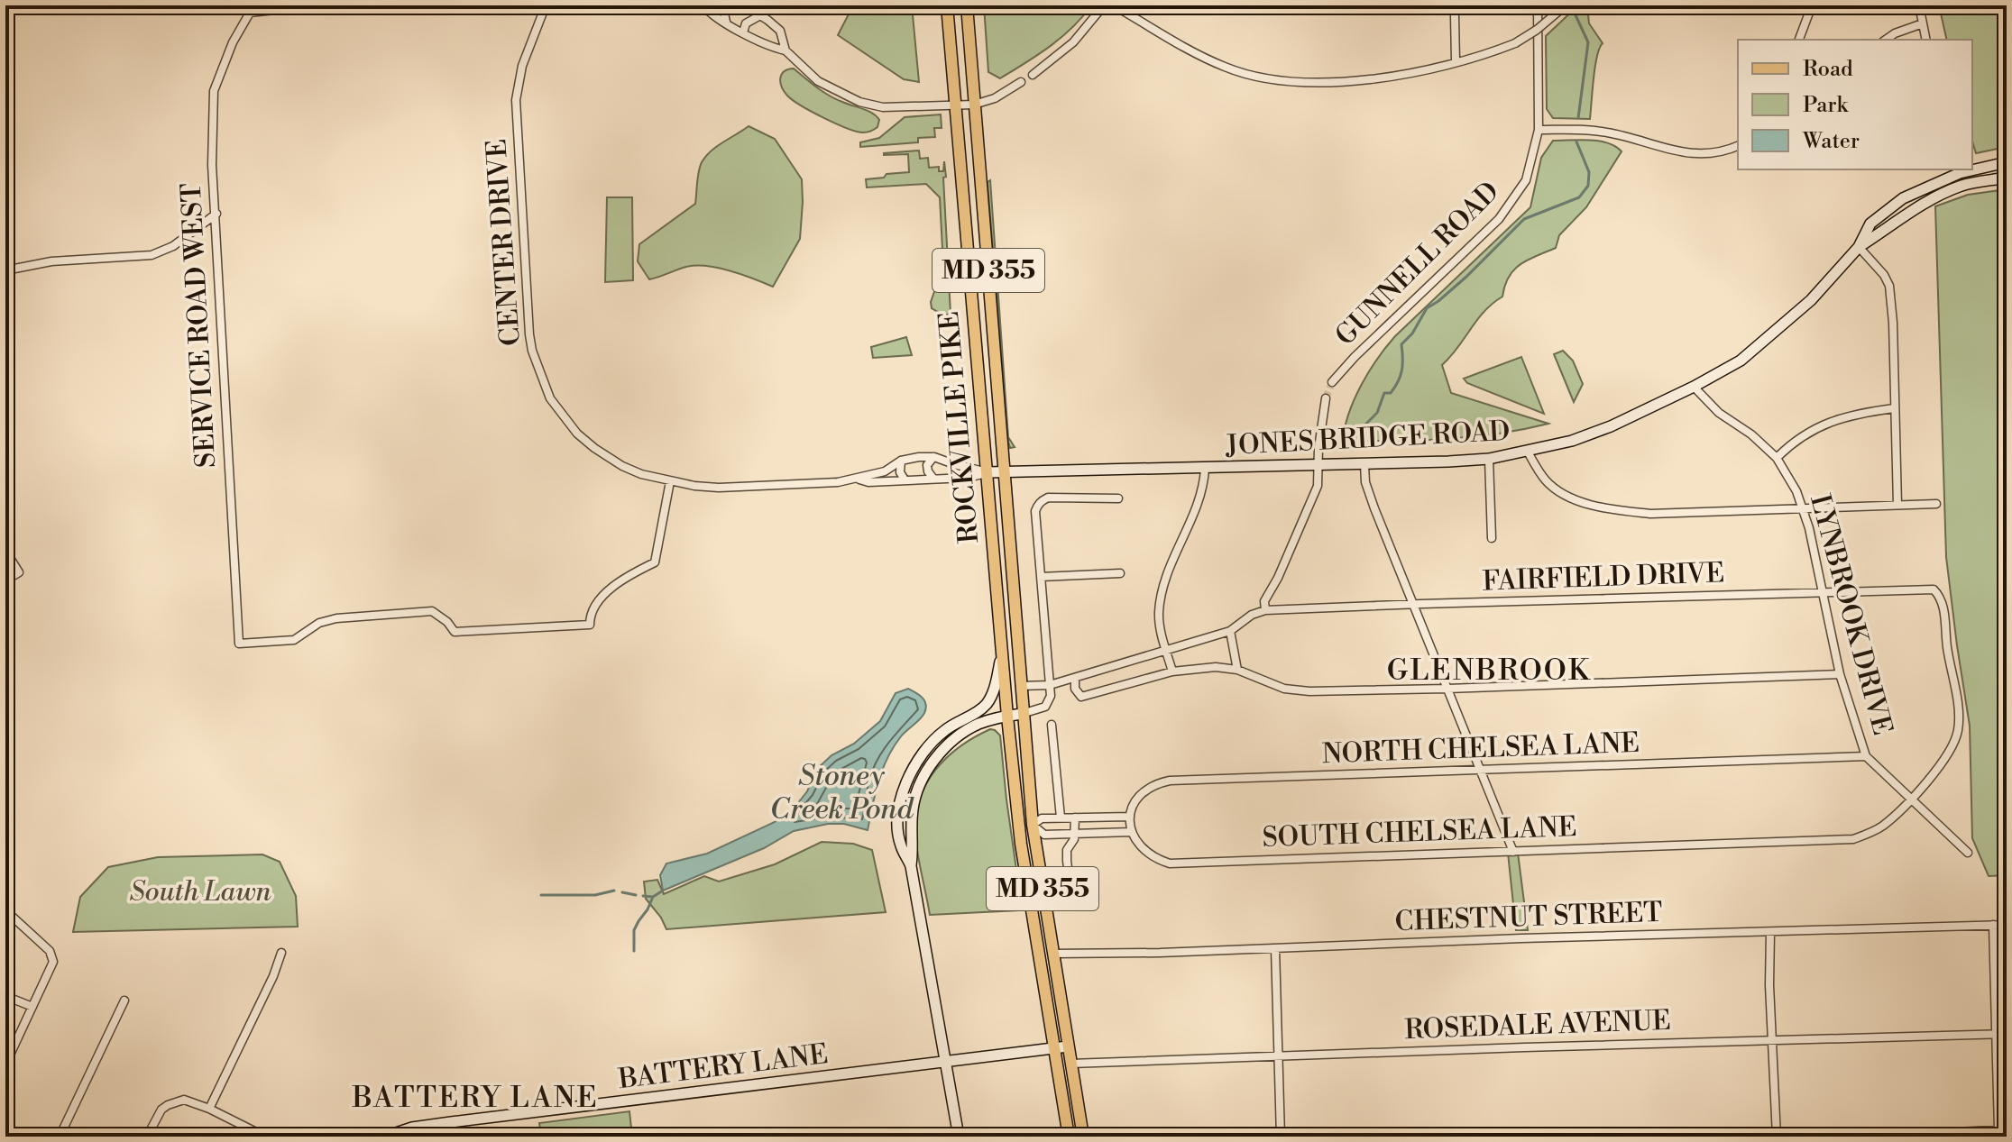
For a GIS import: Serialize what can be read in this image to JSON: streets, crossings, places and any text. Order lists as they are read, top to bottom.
{
  "streets": {
    "main road": ["MD 355", "ROCKVILLE PIKE"],
    "street": [
      "CENTER DRIVE",
      "GUNNELL ROAD",
      "SERVICE ROAD WEST",
      "JONES BRIDGE ROAD",
      "FAIRFIELD DRIVE",
      "LYNBROOK DRIVE",
      "NORTH CHELSEA LANE",
      "SOUTH CHELSEA LANE",
      "CHESTNUT STREET",
      "ROSEDALE AVENUE",
      "BATTERY LANE"
    ]
  },
  "crossings": [
    ["CENTER DRIVE", "SERVICE ROAD WEST"],
    ["CENTER DRIVE", "ROCKVILLE PIKE"],
    ["CENTER DRIVE", "JONES BRIDGE ROAD"],
    ["MD 355", "ROCKVILLE PIKE"],
    ["MD 355", "CHESTNUT STREET"],
    ["MD 355", "ROSEDALE AVENUE"],
    ["MD 355", "BATTERY LANE"],
    ["ROCKVILLE PIKE", "JONES BRIDGE ROAD"],
    ["JONES BRIDGE ROAD", "LYNBROOK DRIVE"],
    ["FAIRFIELD DRIVE", "LYNBROOK DRIVE"],
    ["FAIRFIELD DRIVE", "SOUTH CHELSEA LANE"],
    ["LYNBROOK DRIVE", "NORTH CHELSEA LANE"],
    ["LYNBROOK DRIVE", "SOUTH CHELSEA LANE"]
  ],
  "districts": ["GLENBROOK", "BATTERY LANE"],
  "water": ["Stoney Creek Pond"],
  "parks": ["South Lawn"],
  "legend": ["Road", "Park", "Water"]
}
